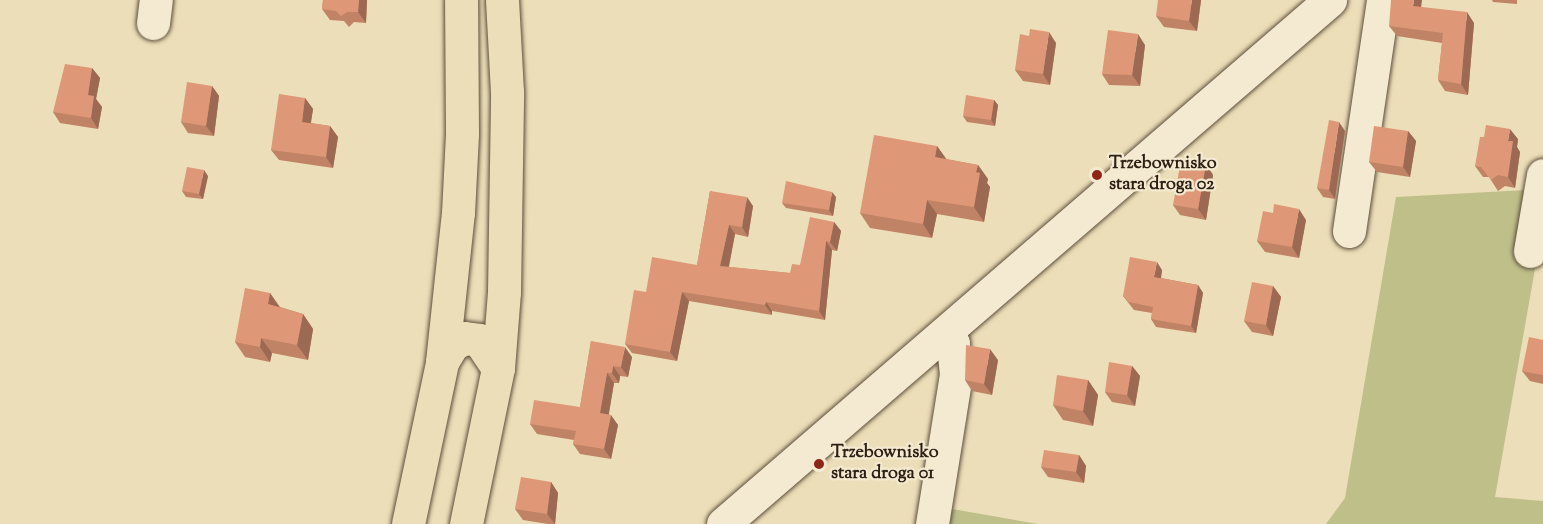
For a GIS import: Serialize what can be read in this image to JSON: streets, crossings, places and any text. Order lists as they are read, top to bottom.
{
  "places": ["Trzebownisko stara droga 02", "Trzebownisko stara droga 01"]
}
